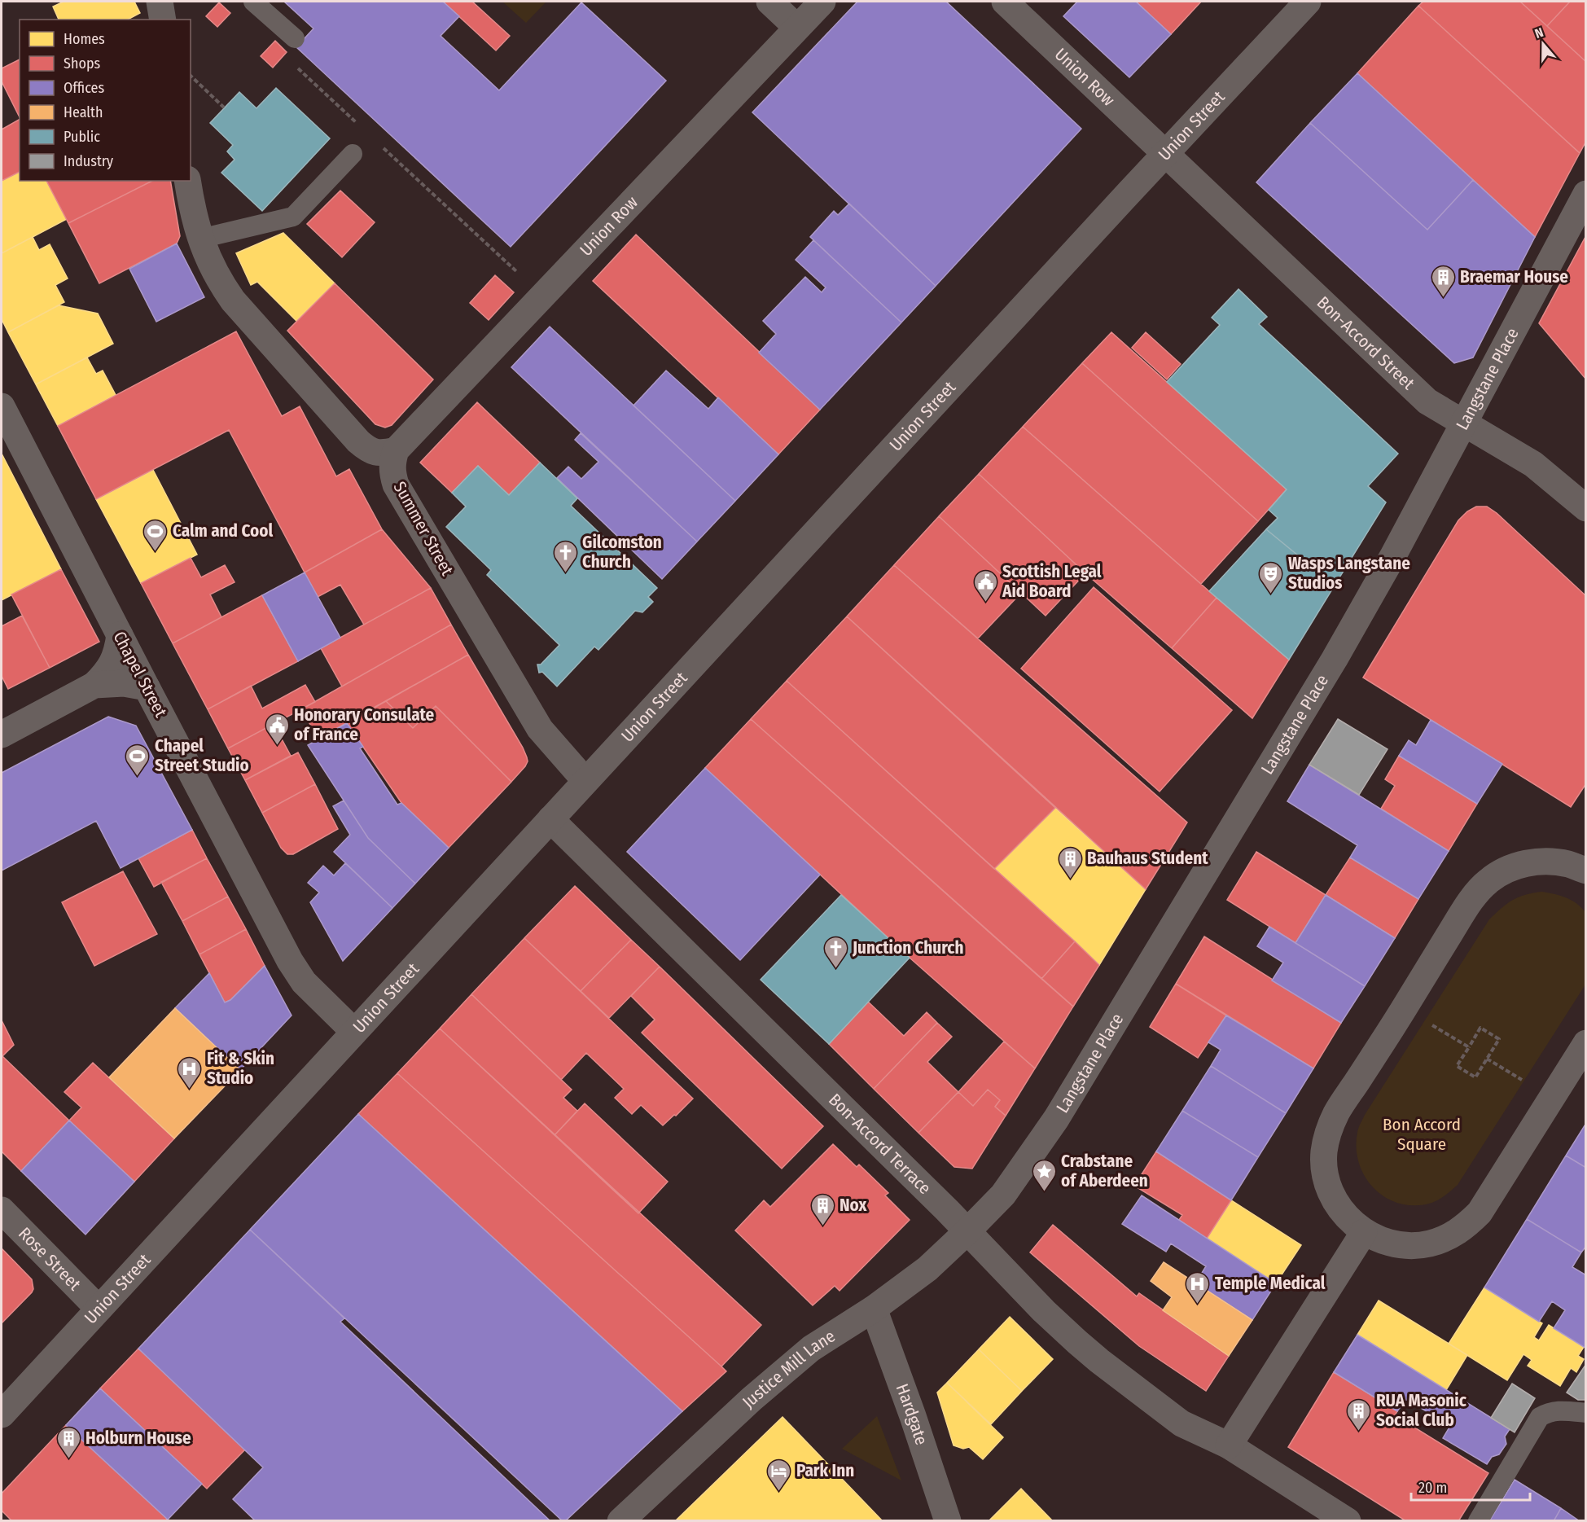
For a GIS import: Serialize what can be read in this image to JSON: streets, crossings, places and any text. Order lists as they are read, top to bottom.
{
  "streets": {
    "street": [
      "Union Row",
      "Union Street",
      "Bon-Accord Street",
      "Langstane Place",
      "Summer Street",
      "Chapel Street",
      "Bon-Accord Terrace",
      "Rose Street",
      "Justice Mill Lane",
      "Hardgate"
    ]
  },
  "crossings": [
    ["Union Row", "Union Street"],
    ["Union Row", "Bon-Accord Street"],
    ["Union Row", "Summer Street"],
    ["Union Street", "Bon-Accord Street"],
    ["Union Street", "Summer Street"],
    ["Union Street", "Chapel Street"],
    ["Union Street", "Bon-Accord Terrace"],
    ["Union Street", "Rose Street"],
    ["Bon-Accord Street", "Langstane Place"],
    ["Langstane Place", "Bon-Accord Terrace"],
    ["Langstane Place", "Justice Mill Lane"],
    ["Bon-Accord Terrace", "Justice Mill Lane"],
    ["Justice Mill Lane", "Hardgate"]
  ],
  "parks": ["Bon Accord Square"],
  "places": {
    "building": [
      "Braemar House",
      "Bauhaus Student",
      "Nox",
      "RUA Masonic Social Club",
      "Holburn House"
    ],
    "sports": ["Calm and Cool", "Chapel Street Studio"],
    "church": ["Gilcomston Church", "Junction Church"],
    "theatre": ["Wasps Langstane Studios"],
    "public building": ["Scottish Legal Aid Board", "Honorary Consulate of France"],
    "hospital": ["Fit & Skin Studio", "Temple Medical"],
    "place": ["Crabstane of Aberdeen"],
    "hotel": ["Park Inn"]
  },
  "legend": [
    "Homes",
    "Shops",
    "Offices",
    "Health",
    "Public",
    "Industry"
  ],
  "scale_bar": "20 m",
  "north": "top"
}
